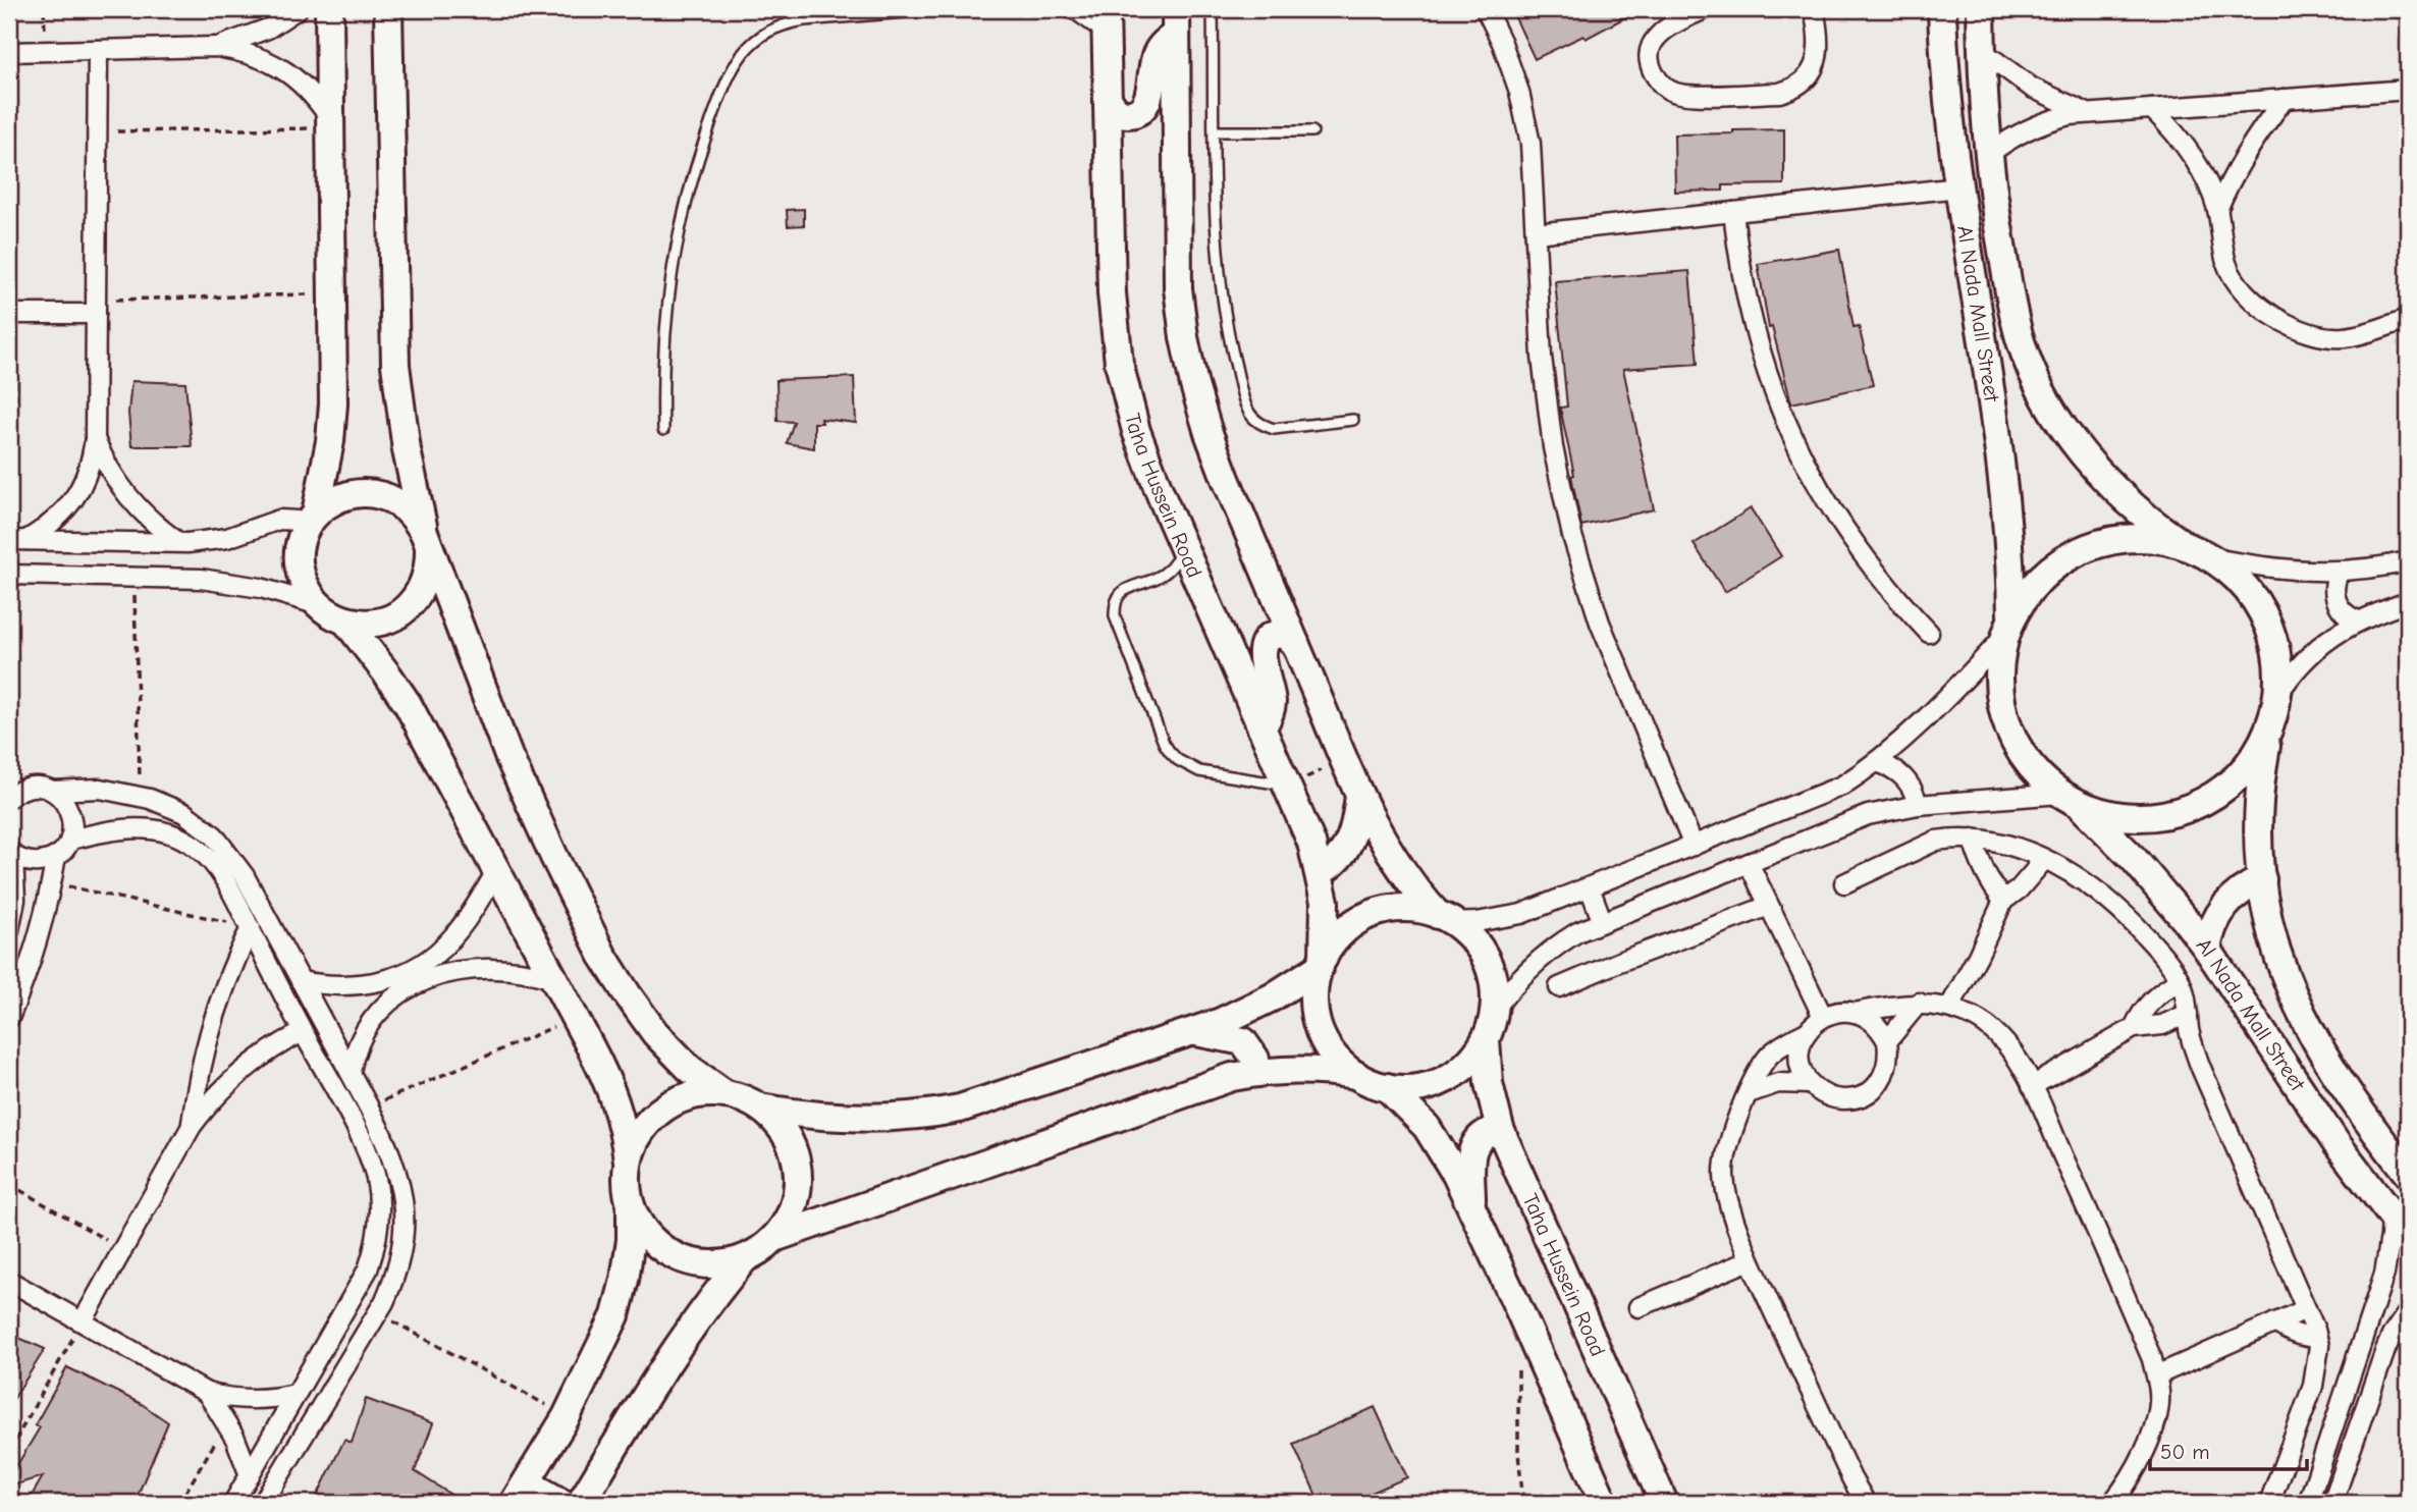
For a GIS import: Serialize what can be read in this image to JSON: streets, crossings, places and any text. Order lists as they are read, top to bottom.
{
  "streets": {
    "street": ["Al Nada Mall Street", "Taha Hussein Road"]
  },
  "scale_bar": "50 m"
}
